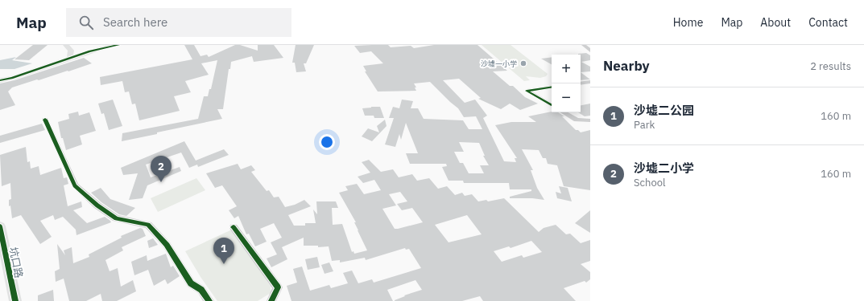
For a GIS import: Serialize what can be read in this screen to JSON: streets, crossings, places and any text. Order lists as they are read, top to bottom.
{
  "streets": {
    "street": ["坑口路"]
  },
  "places": ["沙墟一小学"],
  "page": {
    "header": "Map",
    "search": "Search here",
    "nav": [
      "Home",
      "Map",
      "About",
      "Contact"
    ],
    "heading": ["Nearby", "2 results"],
    "map_buttons": ["+", "−"],
    "list": [
      {
        "mark": "1",
        "name": "沙墟二公园",
        "note": "Park",
        "value": "160 m"
      },
      {
        "mark": "2",
        "name": "沙墟二小学",
        "note": "School",
        "value": "160 m"
      }
    ],
    "pins": ["2", "1"]
  }
}
